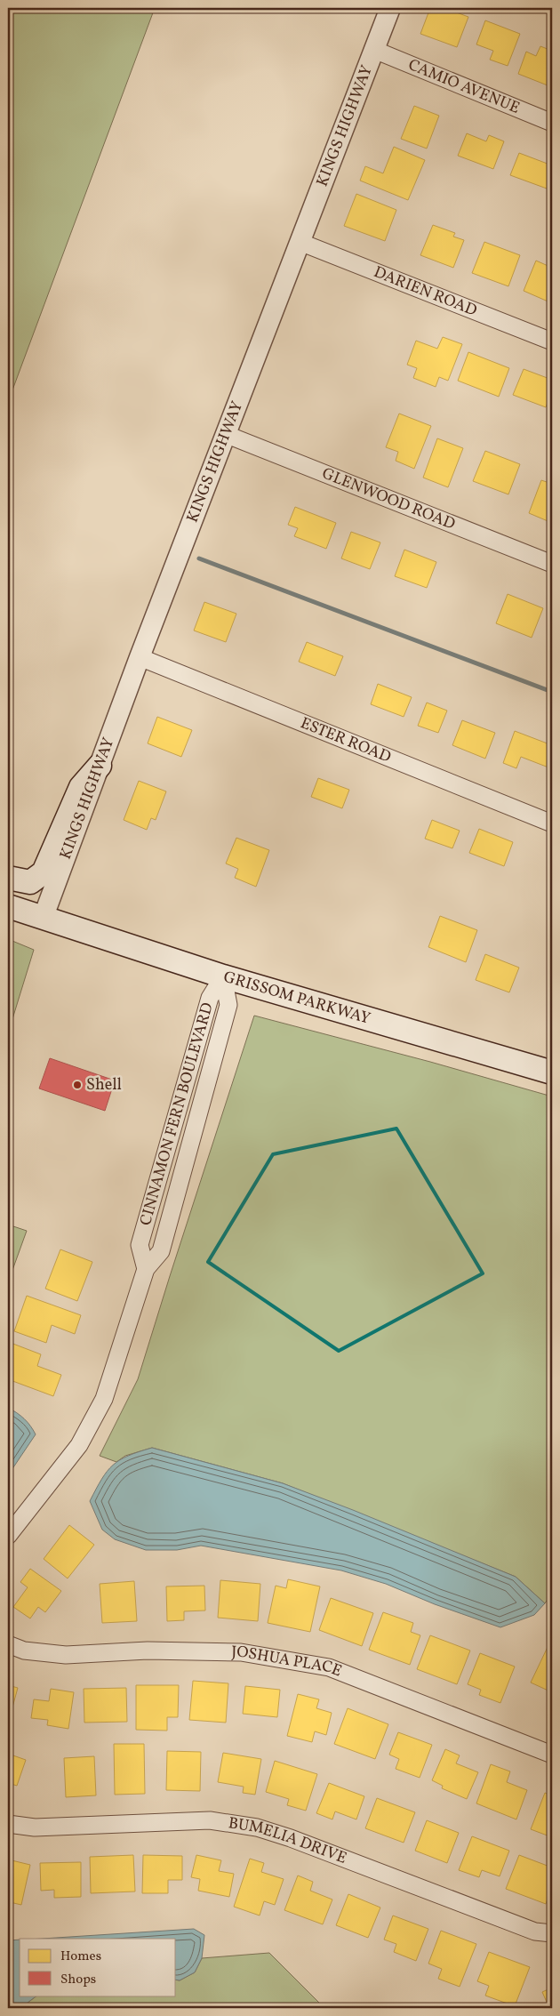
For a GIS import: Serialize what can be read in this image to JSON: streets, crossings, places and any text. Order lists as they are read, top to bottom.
{
  "streets": {
    "main road": ["GRISSOM PARKWAY"],
    "street": [
      "CAMIO AVENUE",
      "KINGS HIGHWAY",
      "DARIEN ROAD",
      "GLENWOOD ROAD",
      "ESTER ROAD",
      "CINNAMON FERN BOULEVARD",
      "JOSHUA PLACE",
      "BUMELIA DRIVE"
    ]
  },
  "crossings": [
    ["CAMIO AVENUE", "KINGS HIGHWAY"],
    ["KINGS HIGHWAY", "DARIEN ROAD"],
    ["KINGS HIGHWAY", "GLENWOOD ROAD"],
    ["KINGS HIGHWAY", "ESTER ROAD"],
    ["KINGS HIGHWAY", "GRISSOM PARKWAY"],
    ["GRISSOM PARKWAY", "CINNAMON FERN BOULEVARD"]
  ],
  "places": ["Shell"],
  "legend": ["Homes", "Shops"]
}
